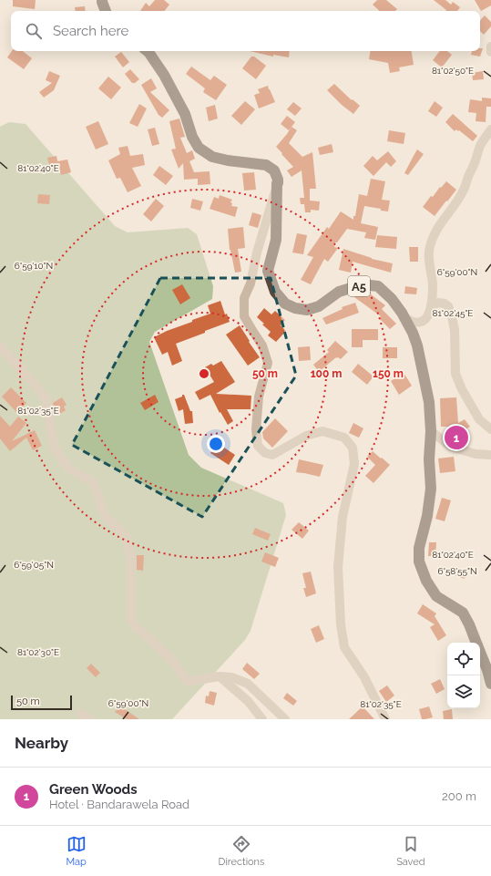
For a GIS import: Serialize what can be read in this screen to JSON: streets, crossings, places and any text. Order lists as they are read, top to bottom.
{
  "streets": {
    "highway": ["A5"]
  },
  "scale_bar": "50 m",
  "page": {
    "search": "Search here",
    "pins": "1",
    "scale": "50 m",
    "heading": "Nearby",
    "list": [
      {
        "mark": "1",
        "name": "Green Woods",
        "note": "Hotel · Bandarawela Road",
        "value": "200 m"
      }
    ],
    "nav": ["Map", "Directions", "Saved"]
  },
  "coordinates": [
    "81°02'50\"E",
    "81°02'40\"E",
    "6°59'10\"N",
    "6°59'00\"N",
    "81°02'45\"E",
    "81°02'35\"E",
    "6°59'05\"N",
    "6°58'55\"N",
    "81°02'30\"E"
  ],
  "rings": ["50 m", "100 m", "150 m"]
}
